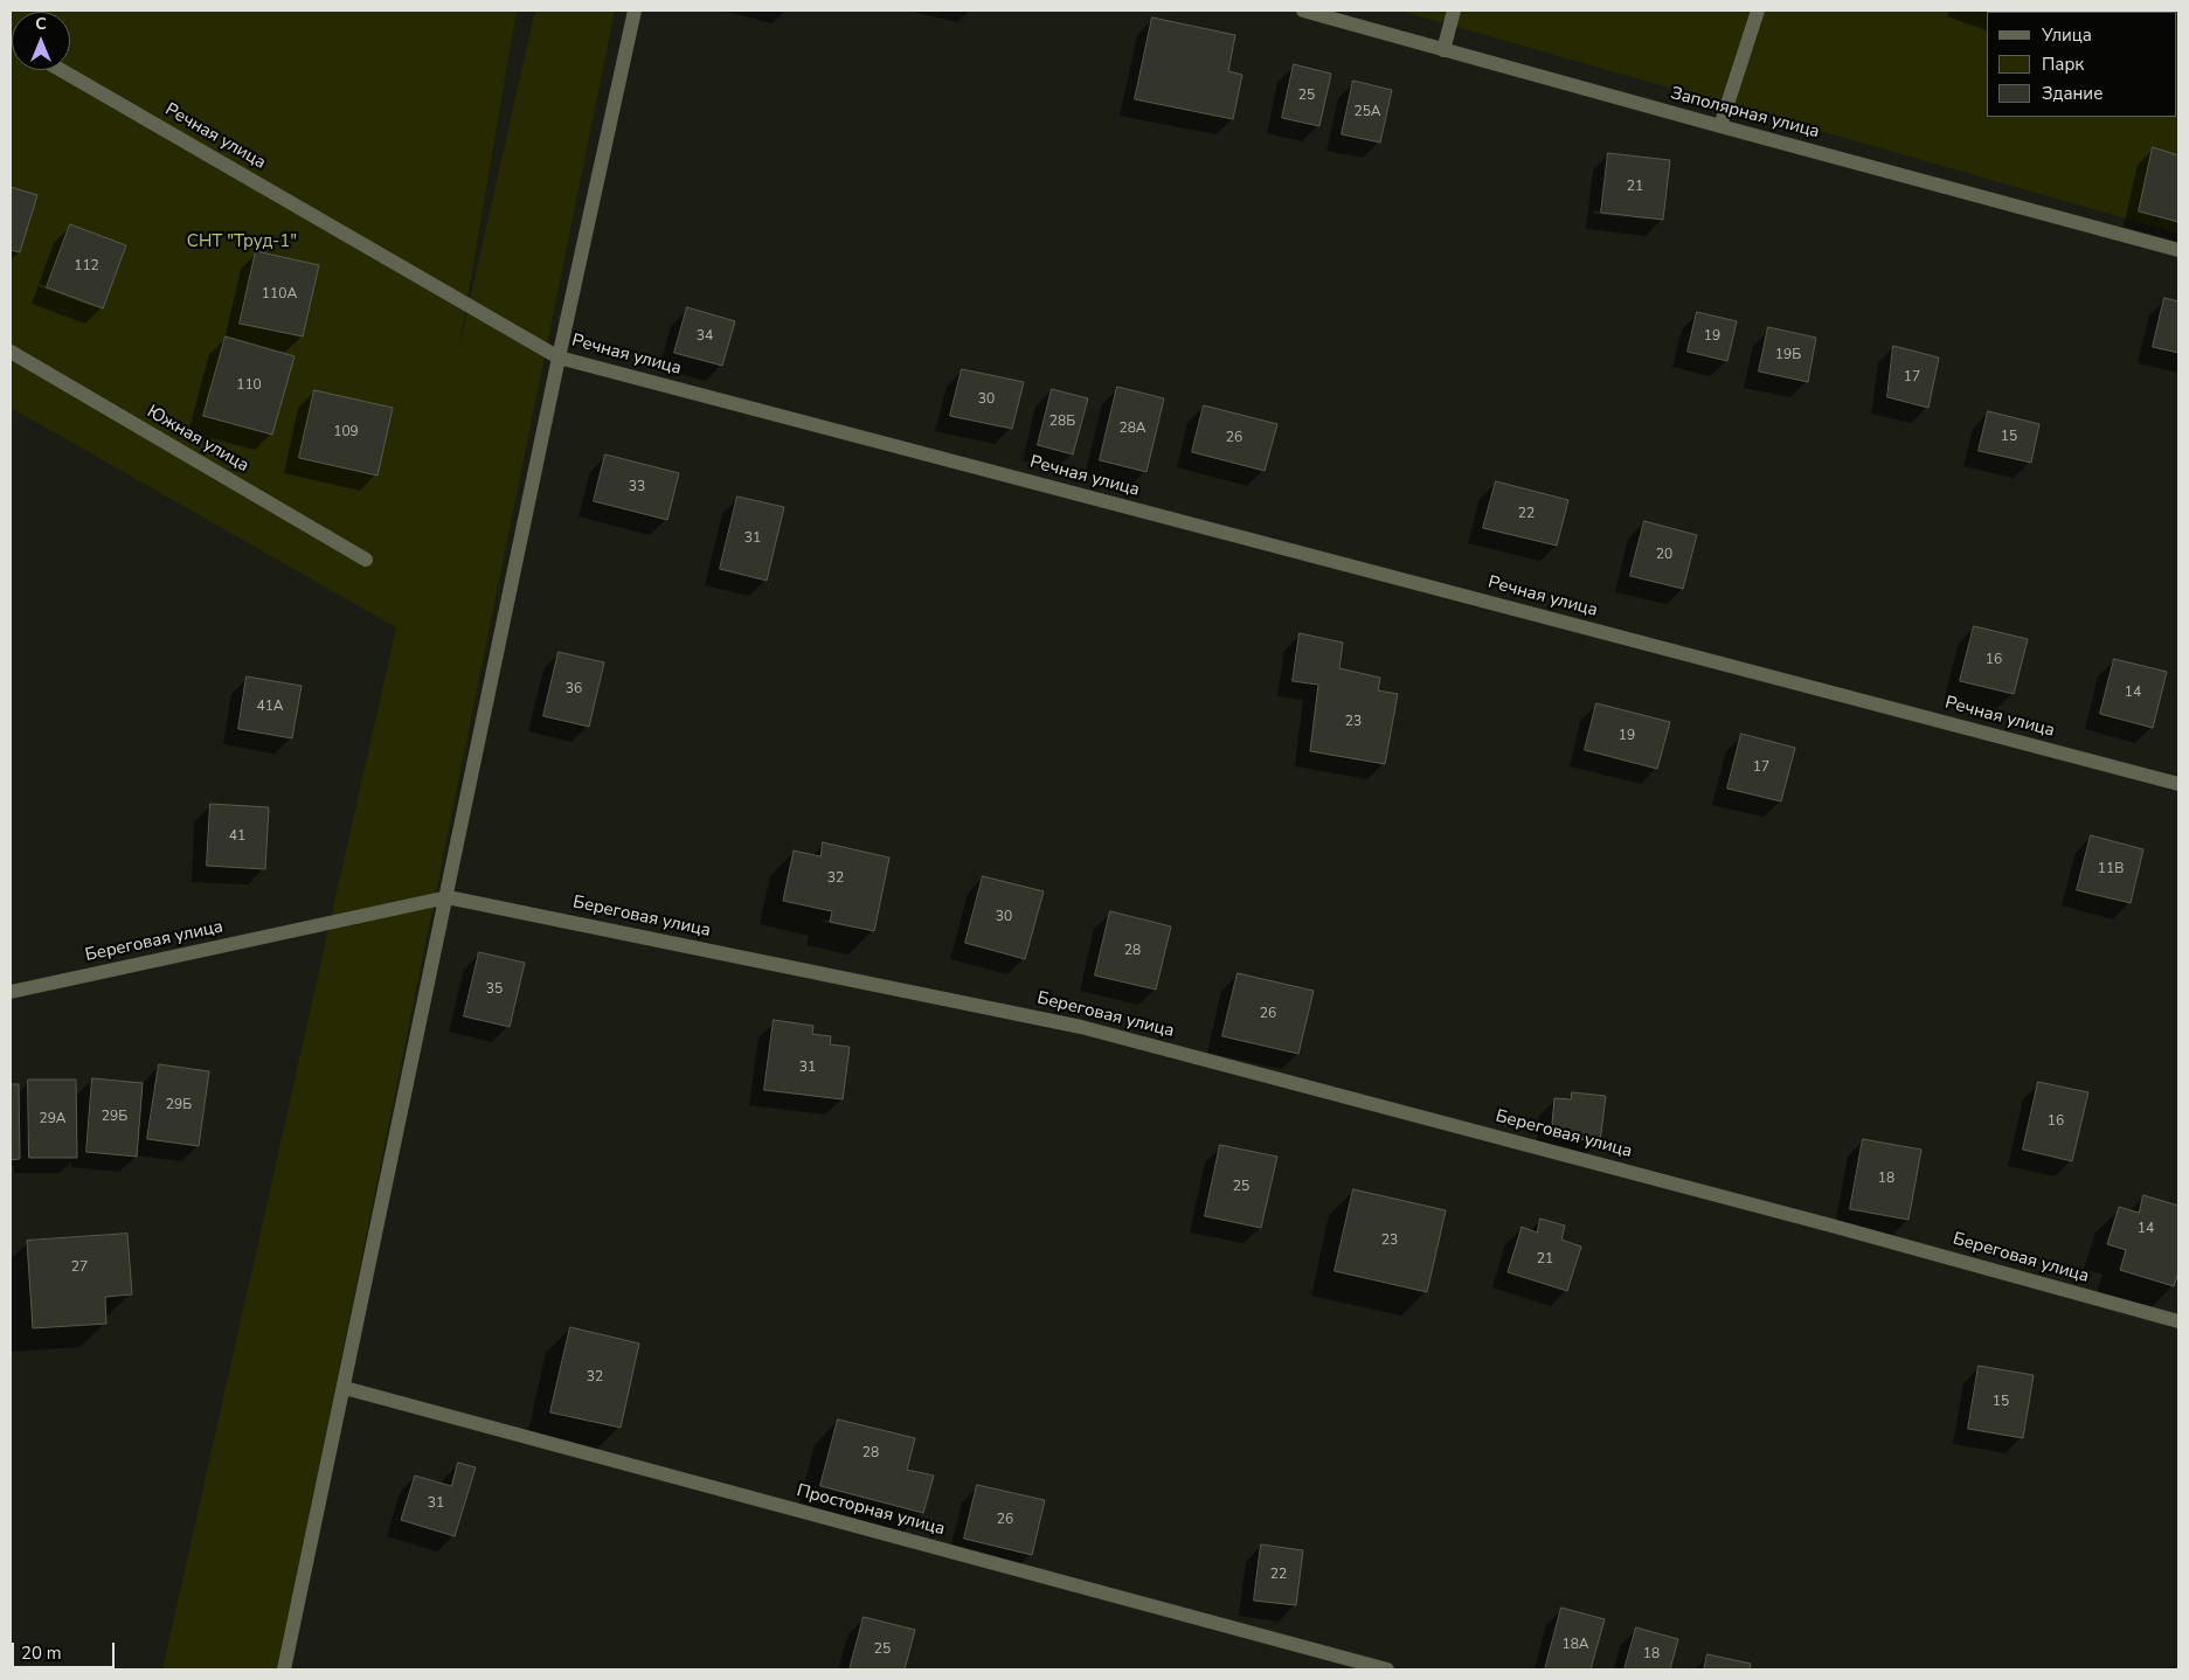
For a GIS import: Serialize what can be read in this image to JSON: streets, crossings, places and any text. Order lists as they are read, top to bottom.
{
  "streets": {
    "street": [
      "Заполярная улица",
      "Речная улица",
      "Южная улица",
      "Береговая улица",
      "Просторная улица"
    ]
  },
  "parks": ["СНТ \"Труд-1\""],
  "house_numbers": [
    "25",
    "25А",
    "21",
    "112",
    "110А",
    "34",
    "19",
    "19Б",
    "17",
    "110",
    "30",
    "28Б",
    "28А",
    "109",
    "15",
    "26",
    "33",
    "22",
    "31",
    "20",
    "16",
    "36",
    "14",
    "41А",
    "23",
    "19",
    "17",
    "41",
    "11В",
    "32",
    "30",
    "28",
    "35",
    "26",
    "31",
    "29Б",
    "29Б",
    "29А",
    "16",
    "18",
    "25",
    "14",
    "23",
    "21",
    "27",
    "32",
    "15",
    "28",
    "31",
    "26",
    "22",
    "18А",
    "25",
    "18"
  ],
  "legend": ["Улица", "Парк", "Здание"],
  "scale_bar": "20 m",
  "north": "top"
}
